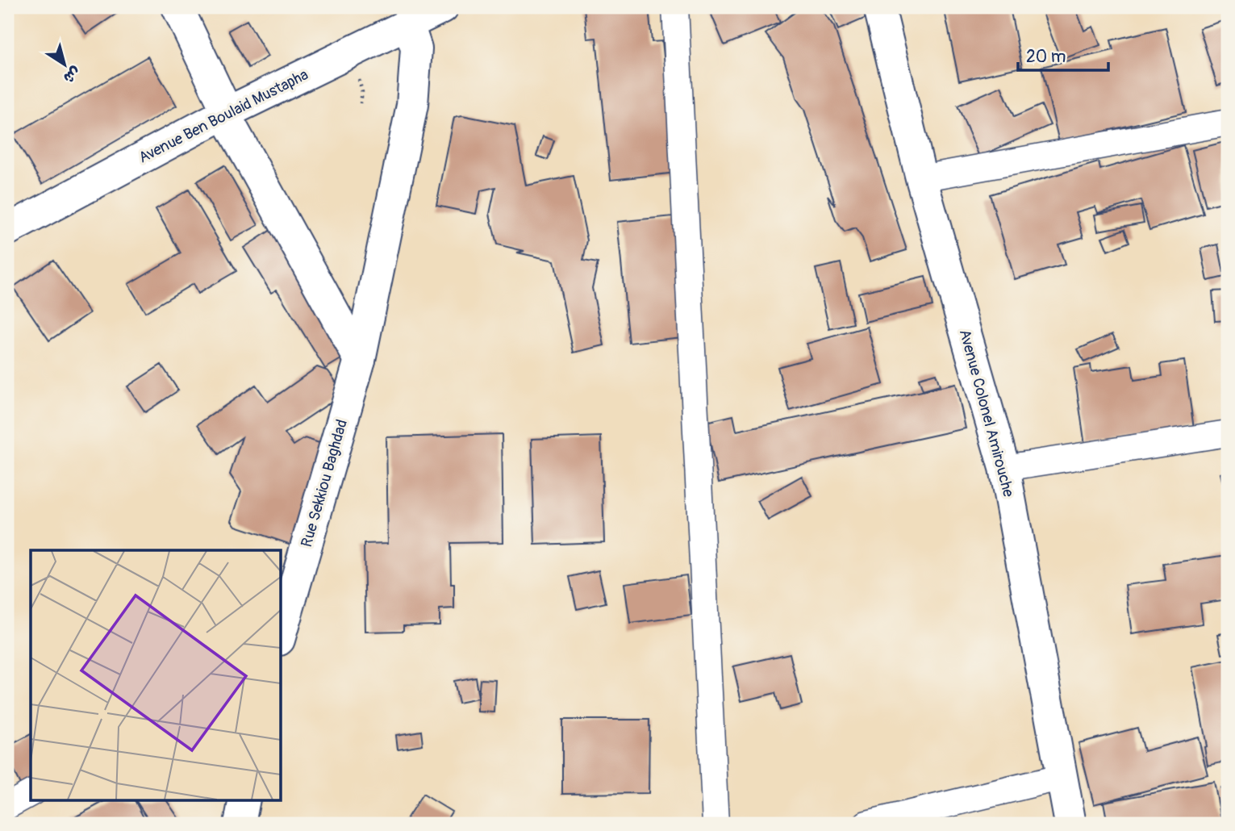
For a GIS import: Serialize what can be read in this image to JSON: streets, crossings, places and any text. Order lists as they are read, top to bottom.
{
  "streets": {
    "main road": ["Avenue Ben Boulaid Mustapha", "Avenue Colonel Amirouche", "Rue Sekkiou Baghdad"]
  },
  "crossings": [
    ["Avenue Ben Boulaid Mustapha", "Rue Sekkiou Baghdad"]
  ],
  "scale_bar": "20 m",
  "north": "bottom right"
}
